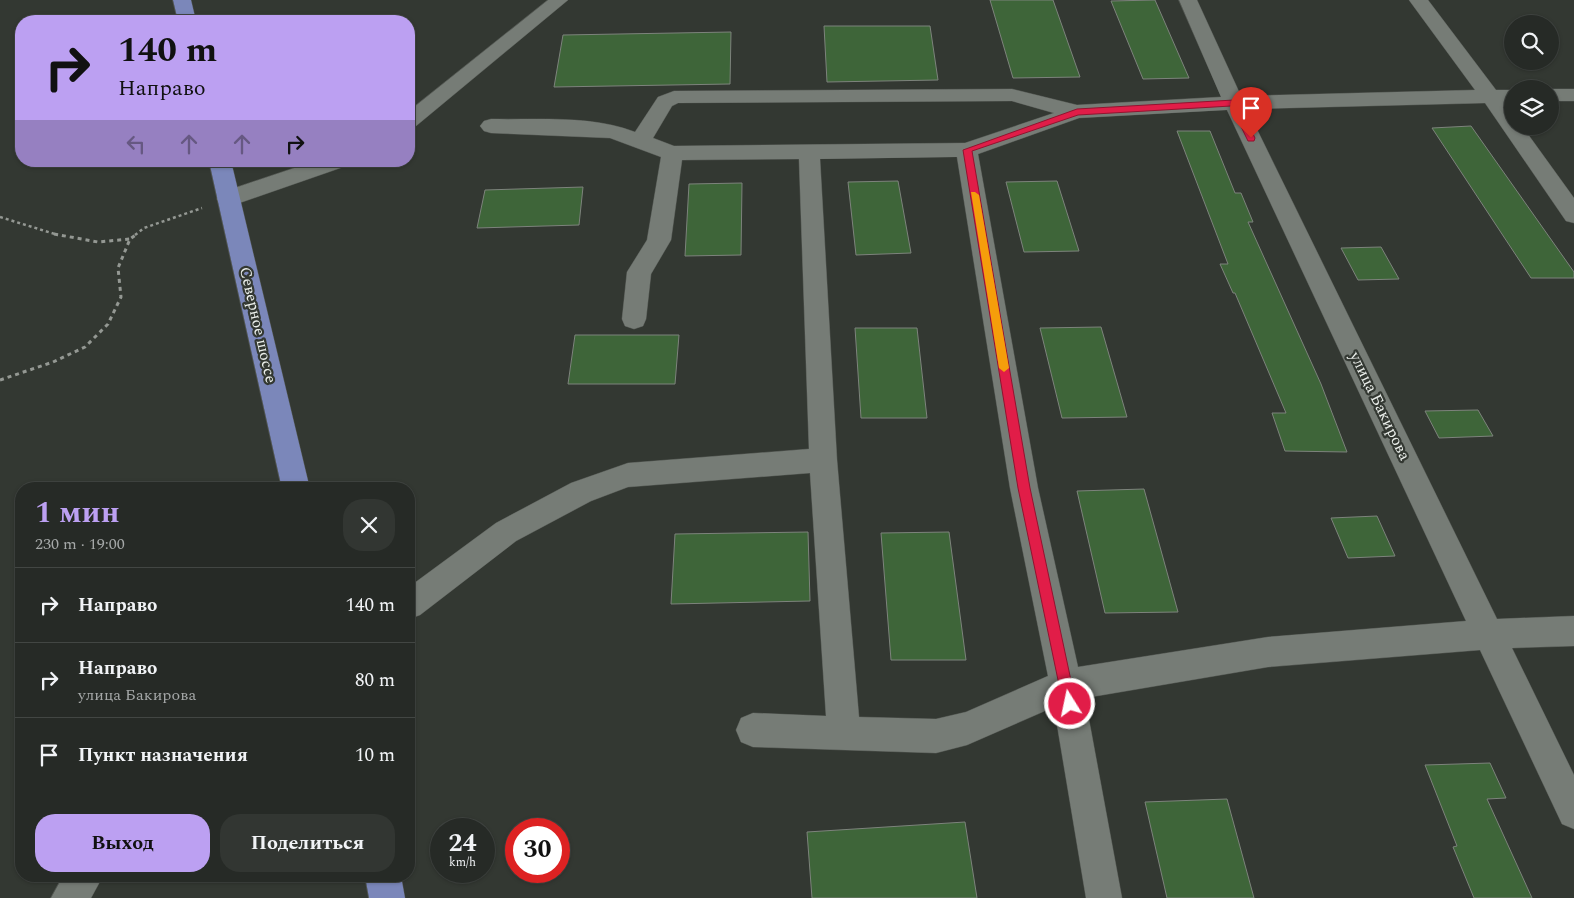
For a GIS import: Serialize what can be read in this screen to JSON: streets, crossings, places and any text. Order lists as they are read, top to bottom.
{
  "streets": {
    "main road": ["Северное шоссе"],
    "street": ["улица Бакирова"]
  },
  "page": {
    "turn": ["140 m", "Направо"],
    "heading": ["1 мин", "230 m · 19:00"],
    "list": [
      {
        "name": "Направо",
        "value": "140 m"
      },
      {
        "name": "Направо",
        "note": "улица Бакирова",
        "value": "80 m"
      },
      {
        "name": "Пункт назначения",
        "value": "10 m"
      }
    ],
    "buttons": ["Выход", "Поделиться"],
    "speed": "24 km/h",
    "limit": "30"
  }
}
